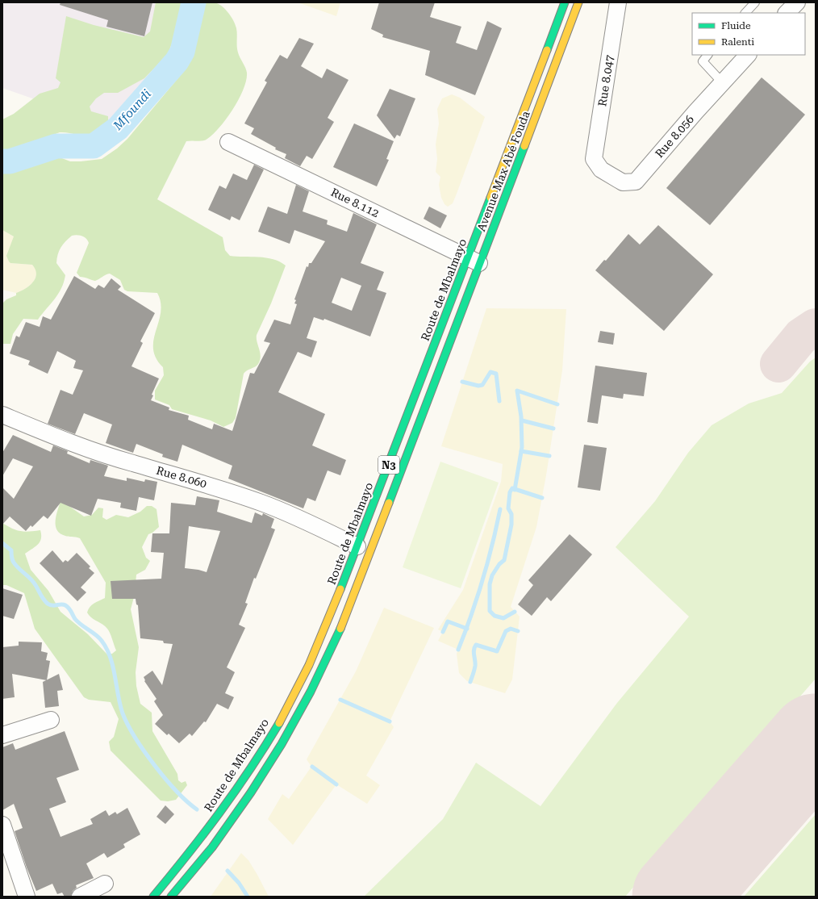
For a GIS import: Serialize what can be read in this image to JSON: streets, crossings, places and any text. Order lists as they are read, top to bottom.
{
  "streets": {
    "highway": ["Avenue Max Abé Fouda", "Route de Mbalmayo", "N3"],
    "street": [
      "Rue 8.047",
      "Rue 8.056",
      "Rue 8.112",
      "Rue 8.060"
    ]
  },
  "crossings": [
    ["Rue 8.047", "Rue 8.056"],
    ["Avenue Max Abé Fouda", "Rue 8.112"],
    ["Avenue Max Abé Fouda", "Route de Mbalmayo"],
    ["Rue 8.112", "Route de Mbalmayo"],
    ["Route de Mbalmayo", "Rue 8.060"]
  ],
  "water": ["Mfoundi"],
  "legend": ["Fluide", "Ralenti"]
}
